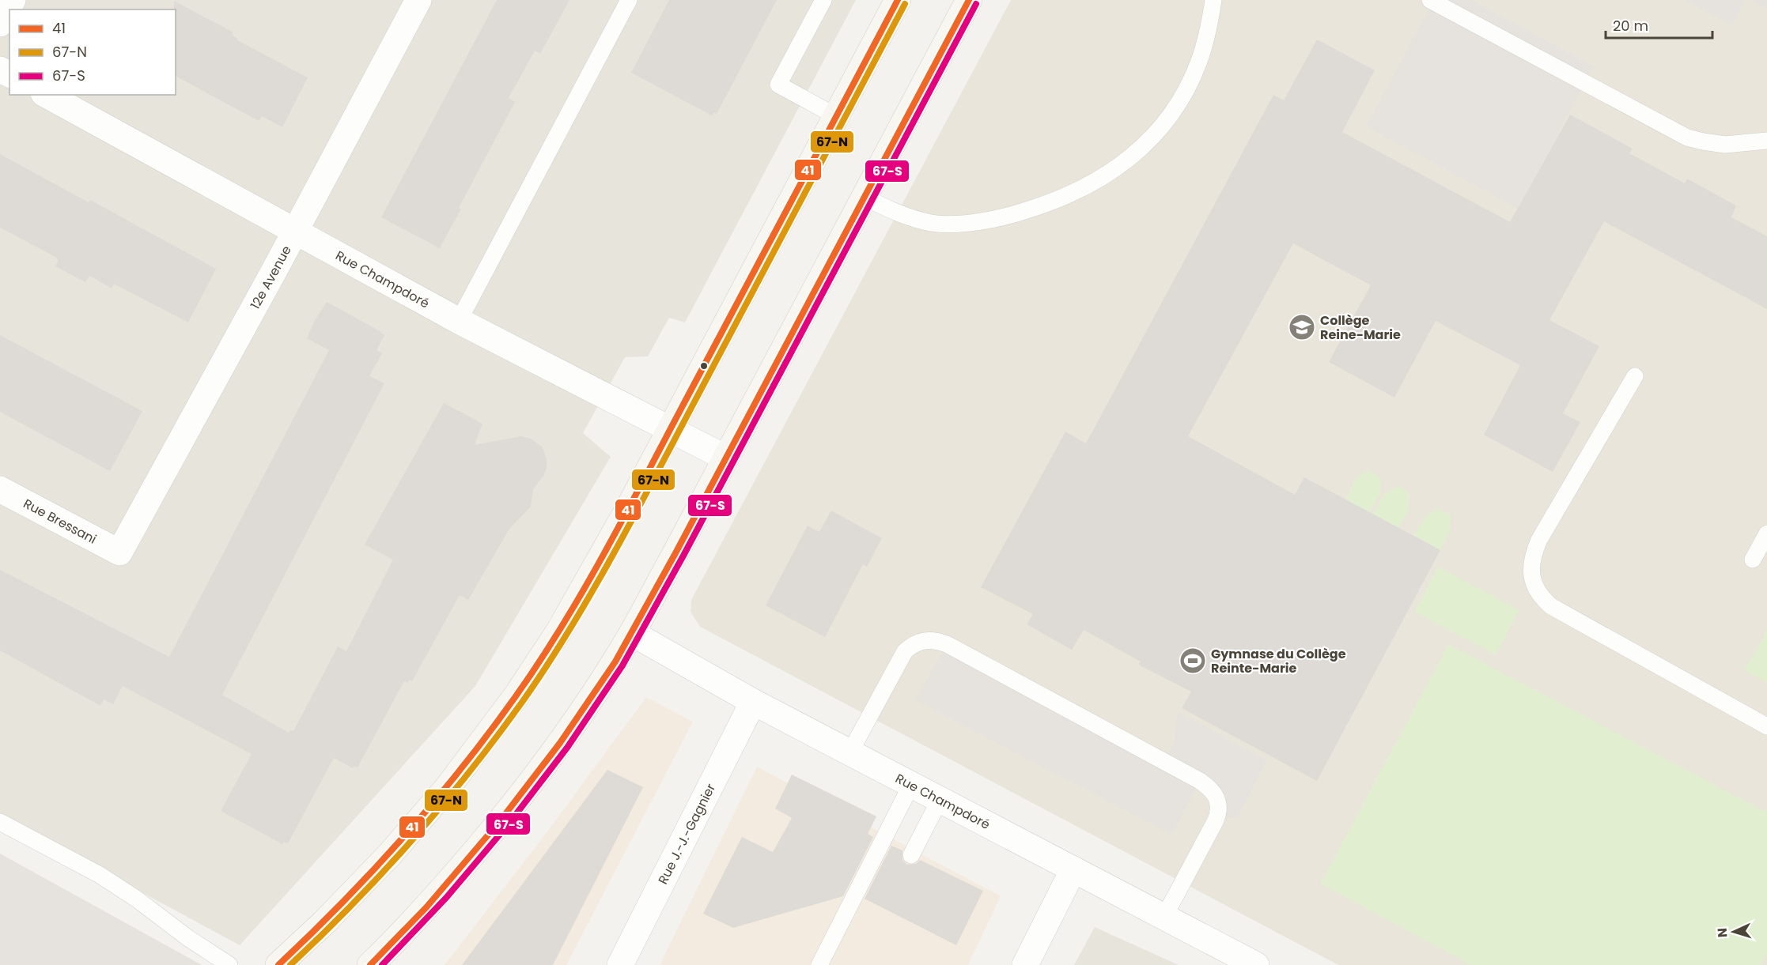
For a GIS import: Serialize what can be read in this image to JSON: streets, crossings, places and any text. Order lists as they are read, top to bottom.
{
  "streets": {
    "street": [
      "12e Avenue",
      "Rue Champdoré",
      "Rue Bressani",
      "Rue J.-J.-Gagnier"
    ]
  },
  "crossings": [
    ["12e Avenue", "Rue Champdoré"],
    ["12e Avenue", "Rue Bressani"],
    ["Rue Champdoré", "Rue J.-J.-Gagnier"]
  ],
  "places": {
    "school or university": ["Collège Reine-Marie"],
    "sports": ["Gymnase du Collège Reinte-Marie"]
  },
  "lines": ["transit line 41", "transit line 67-N", "transit line 67-S"],
  "legend": ["41", "67-N", "67-S"],
  "scale_bar": "20 m",
  "north": "left"
}
